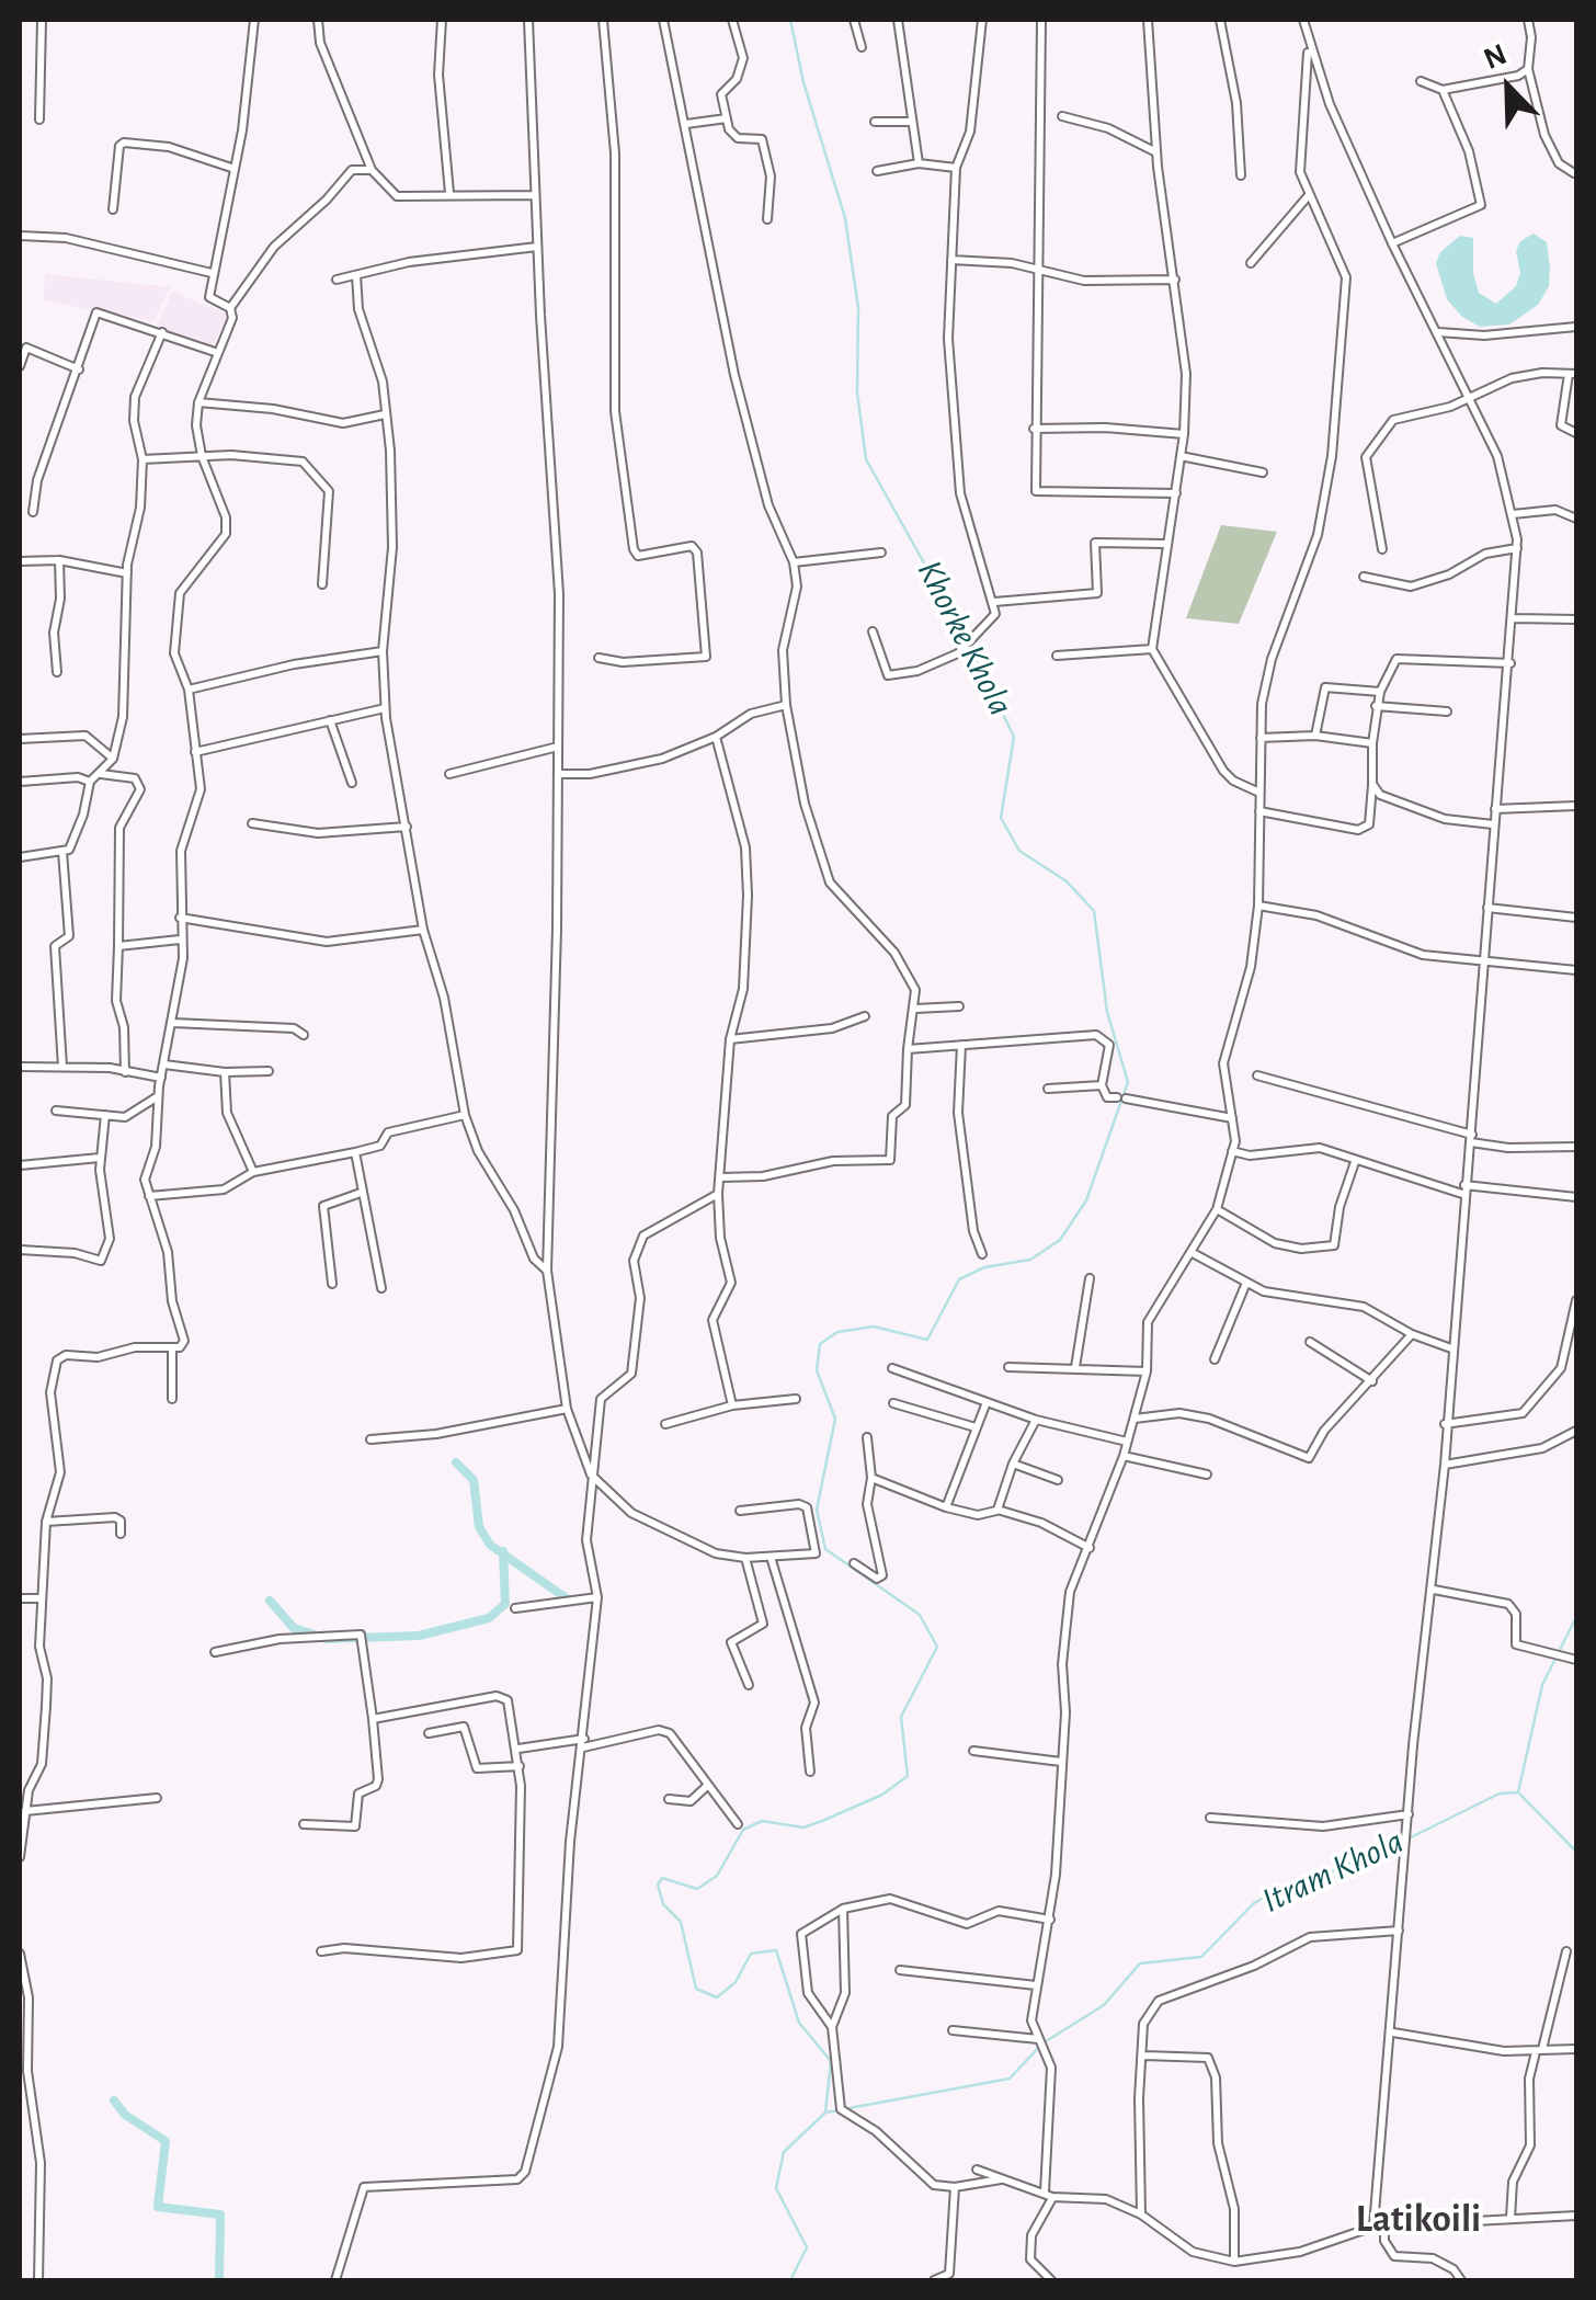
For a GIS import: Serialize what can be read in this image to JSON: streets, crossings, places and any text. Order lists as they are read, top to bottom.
{
  "districts": ["Latikoili"],
  "water": ["Khorke Khola", "Itram Khola"],
  "north": "top left"
}
